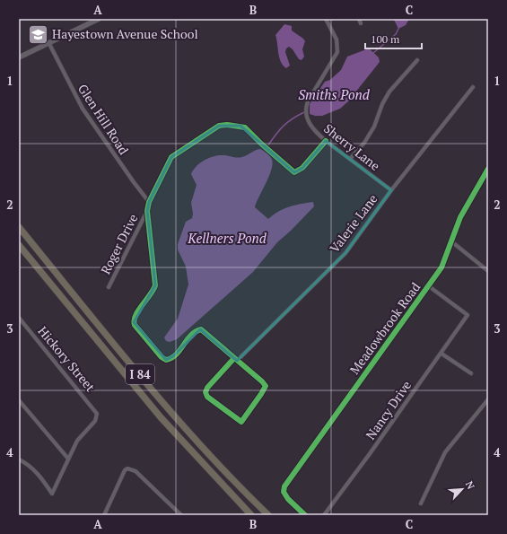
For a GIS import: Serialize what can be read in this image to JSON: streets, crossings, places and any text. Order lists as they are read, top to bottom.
{
  "streets": {
    "highway": ["I 84"],
    "street": [
      "Glen Hill Road",
      "Sherry Lane",
      "Valerie Lane",
      "Roger Drive",
      "Meadowbrook Road",
      "Hickory Street",
      "Nancy Drive"
    ]
  },
  "crossings": [
    ["Sherry Lane", "Valerie Lane"],
    ["Meadowbrook Road", "Nancy Drive"]
  ],
  "water": ["Smiths Pond", "Kellners Pond"],
  "places": {
    "school or university": ["Hayestown Avenue School"]
  },
  "scale_bar": "100 m",
  "north": "top right",
  "grid": {
    "columns": ["A", "B", "C"],
    "rows": [
      "1",
      "2",
      "3",
      "4"
    ]
  }
}
